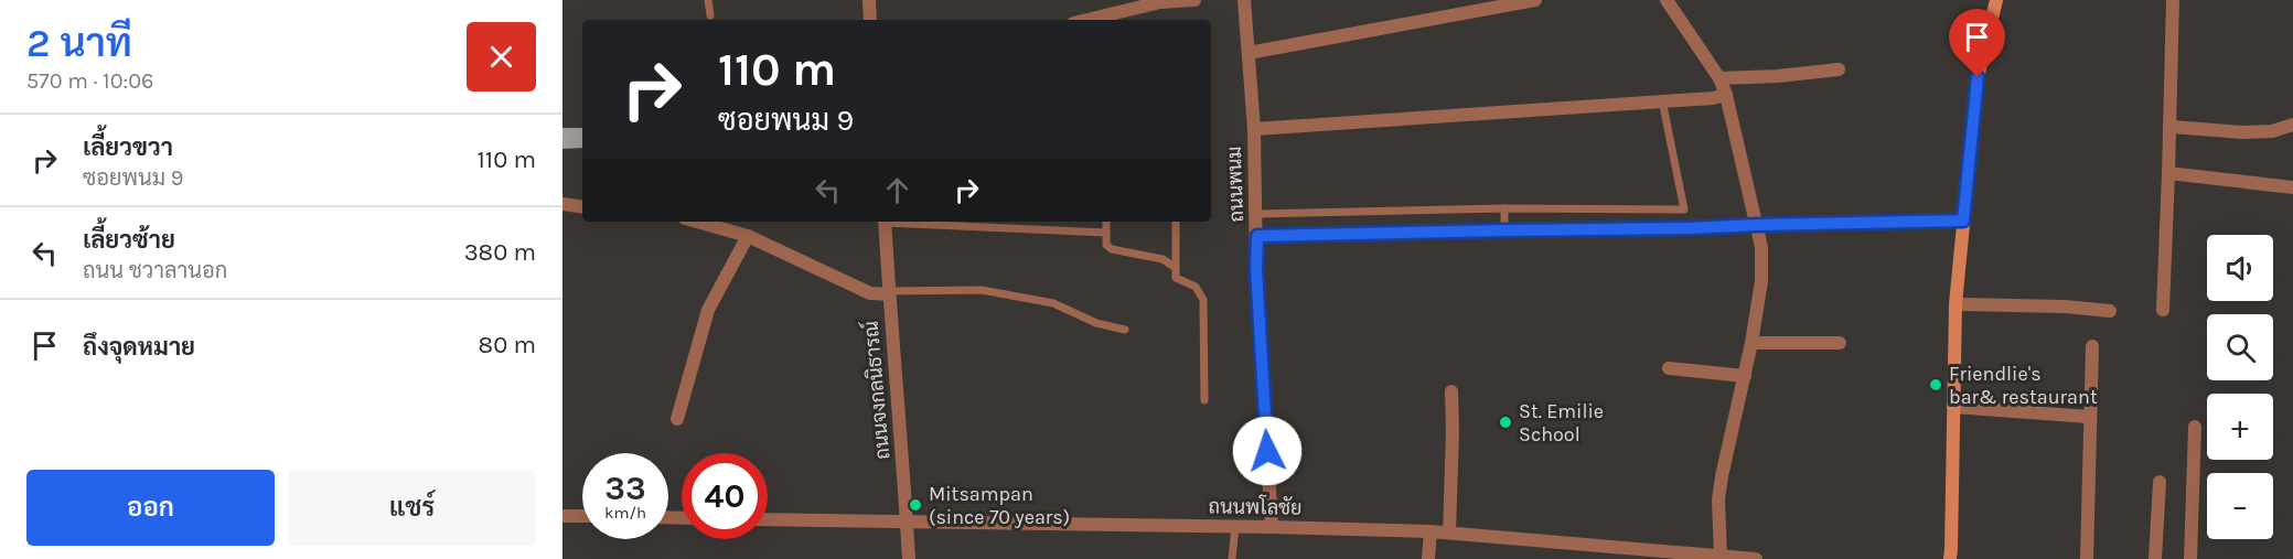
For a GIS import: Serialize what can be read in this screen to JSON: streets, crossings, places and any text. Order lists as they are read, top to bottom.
{
  "streets": {
    "street": ["ถนนพนม", "ถนนจงกลนิธารณ์", "ถนนพโลชัย"]
  },
  "crossings": [
    ["ถนนพนม", "ถนนพโลชัย"],
    ["ถนนจงกลนิธารณ์", "ถนนพโลชัย"]
  ],
  "places": ["Friendlie's bar& restaurant", "St. Emilie School", "Mitsampan (since 70 years)"],
  "page": {
    "heading": ["2 นาที", "570 m · 10:06"],
    "turn": ["110 m", "ซอยพนม 9"],
    "list": [
      {
        "name": "เลี้ยวขวา",
        "note": "ซอยพนม 9",
        "value": "110 m"
      },
      {
        "name": "เลี้ยวซ้าย",
        "note": "ถนน ชวาลานอก",
        "value": "380 m"
      },
      {
        "name": "ถึงจุดหมาย",
        "value": "80 m"
      }
    ],
    "map_buttons": ["+", "−"],
    "speed": "33 km/h",
    "limit": "40",
    "buttons": ["ออก", "แชร์"]
  }
}
